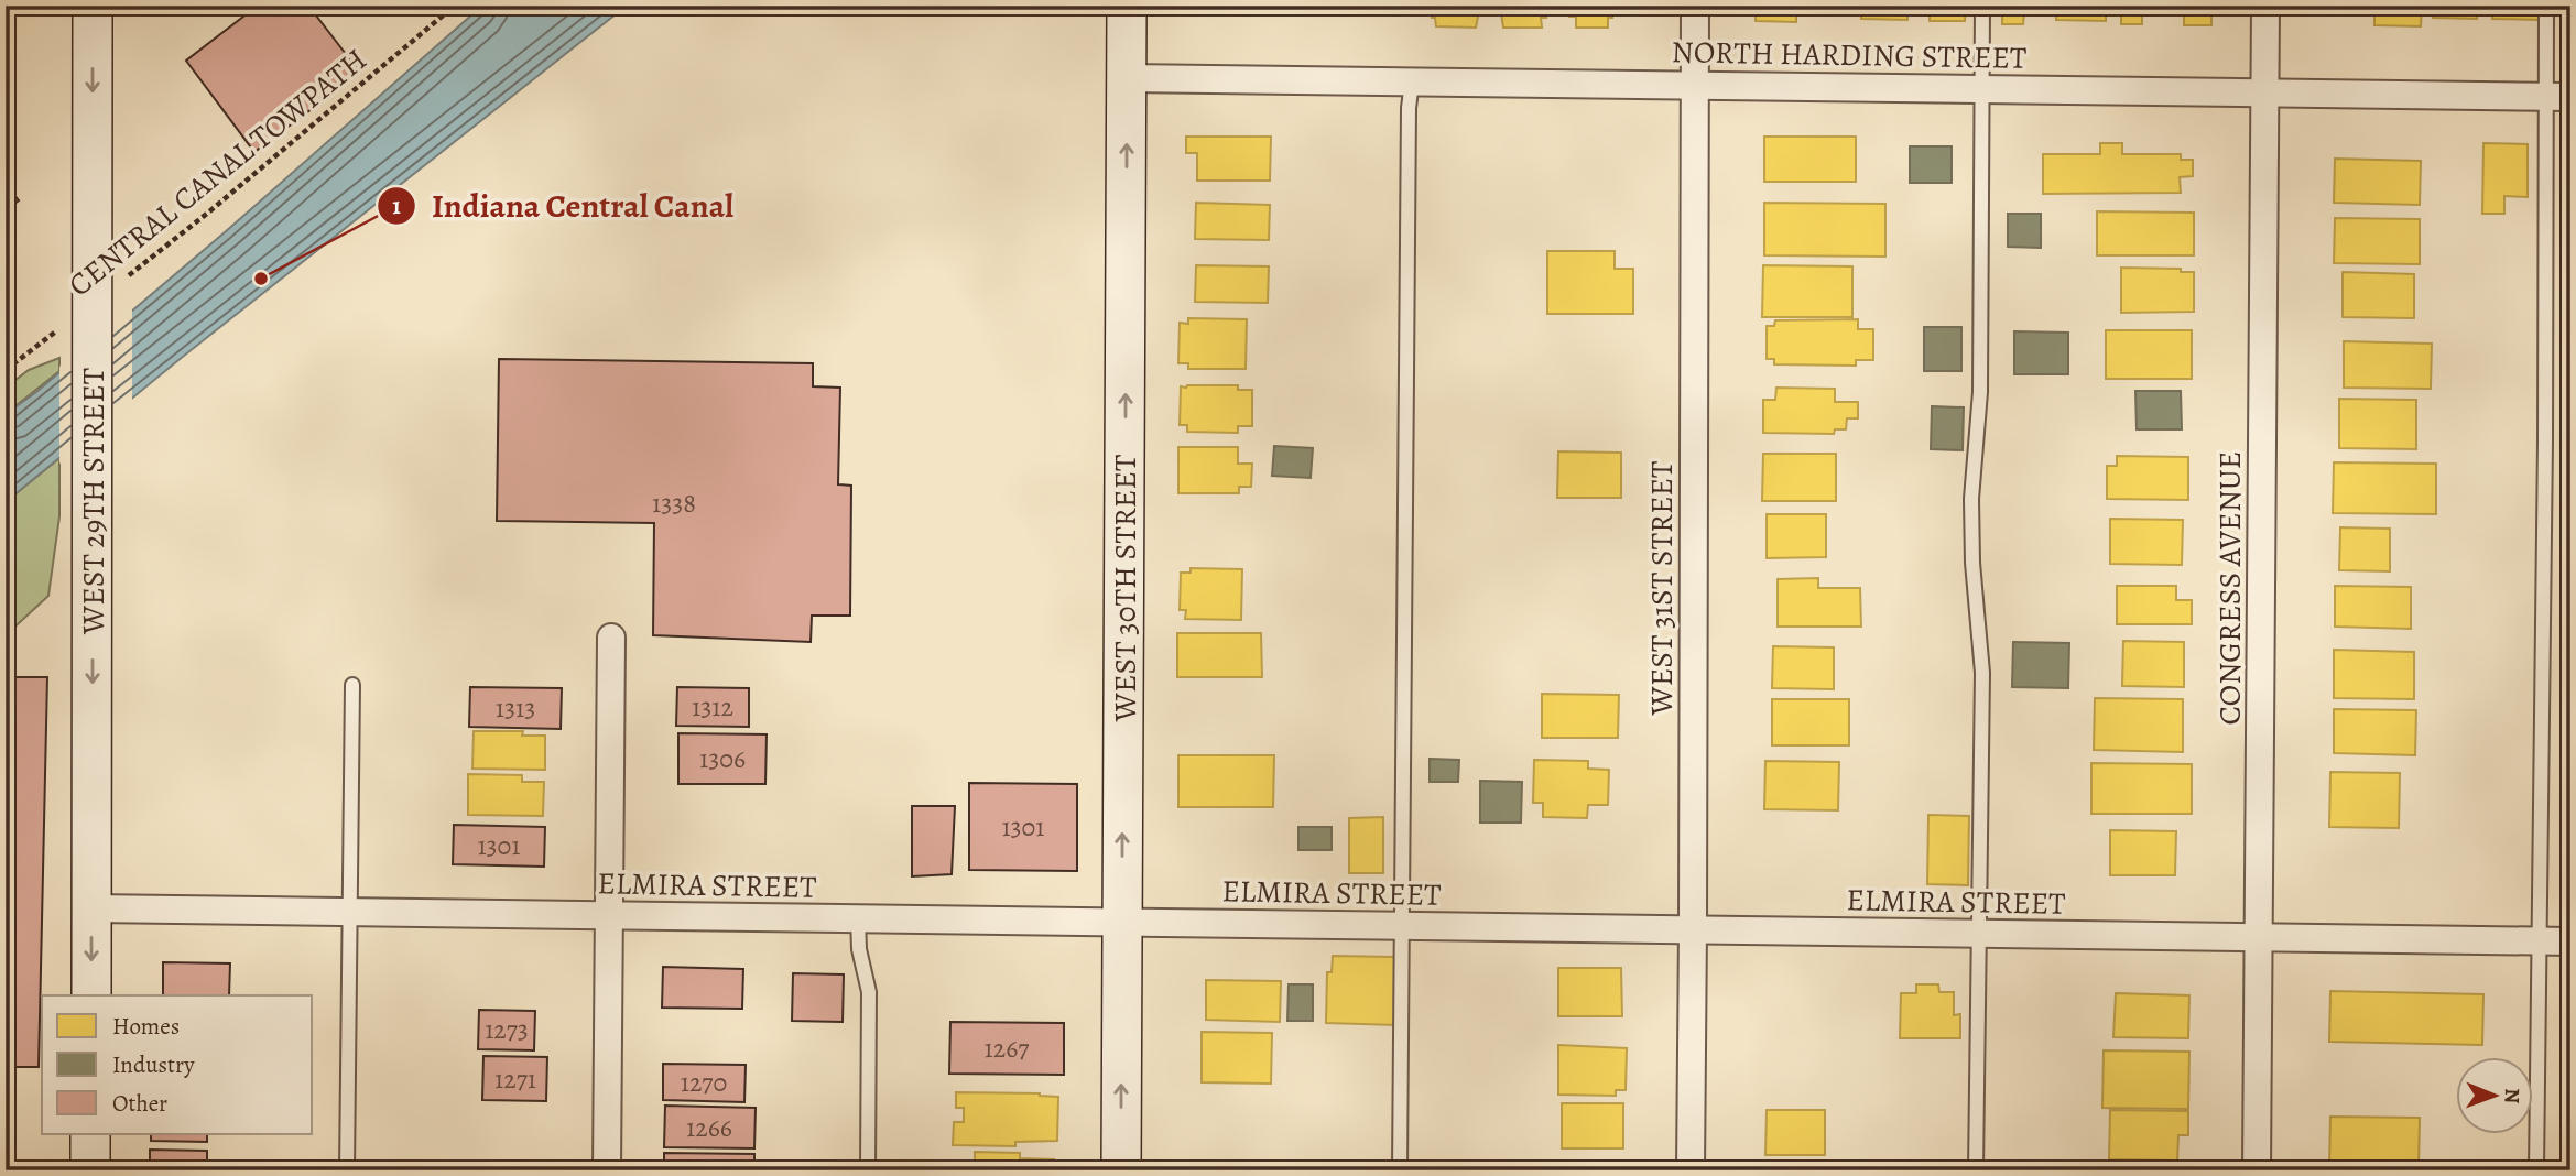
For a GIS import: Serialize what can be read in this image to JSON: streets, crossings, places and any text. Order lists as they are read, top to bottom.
{
  "streets": {
    "main road": ["WEST 29TH STREET", "WEST 30TH STREET"],
    "street": [
      "NORTH HARDING STREET",
      "WEST 31ST STREET",
      "CONGRESS AVENUE",
      "ELMIRA STREET"
    ],
    "path": ["CENTRAL CANAL TOWPATH"]
  },
  "crossings": [
    ["NORTH HARDING STREET", "WEST 30TH STREET"],
    ["NORTH HARDING STREET", "WEST 31ST STREET"],
    ["NORTH HARDING STREET", "CONGRESS AVENUE"],
    ["CENTRAL CANAL TOWPATH", "WEST 29TH STREET"],
    ["WEST 29TH STREET", "ELMIRA STREET"],
    ["WEST 30TH STREET", "ELMIRA STREET"],
    ["WEST 31ST STREET", "ELMIRA STREET"],
    ["CONGRESS AVENUE", "ELMIRA STREET"]
  ],
  "one_way": ["WEST 29TH STREET", "WEST 30TH STREET"],
  "places": ["Indiana Central Canal"],
  "house_numbers": [
    "1338",
    "1312",
    "1313",
    "1306",
    "1301",
    "1301",
    "1273",
    "1267",
    "1271",
    "1270",
    "1266"
  ],
  "legend": ["Homes", "Industry", "Other"],
  "north": "right"
}
